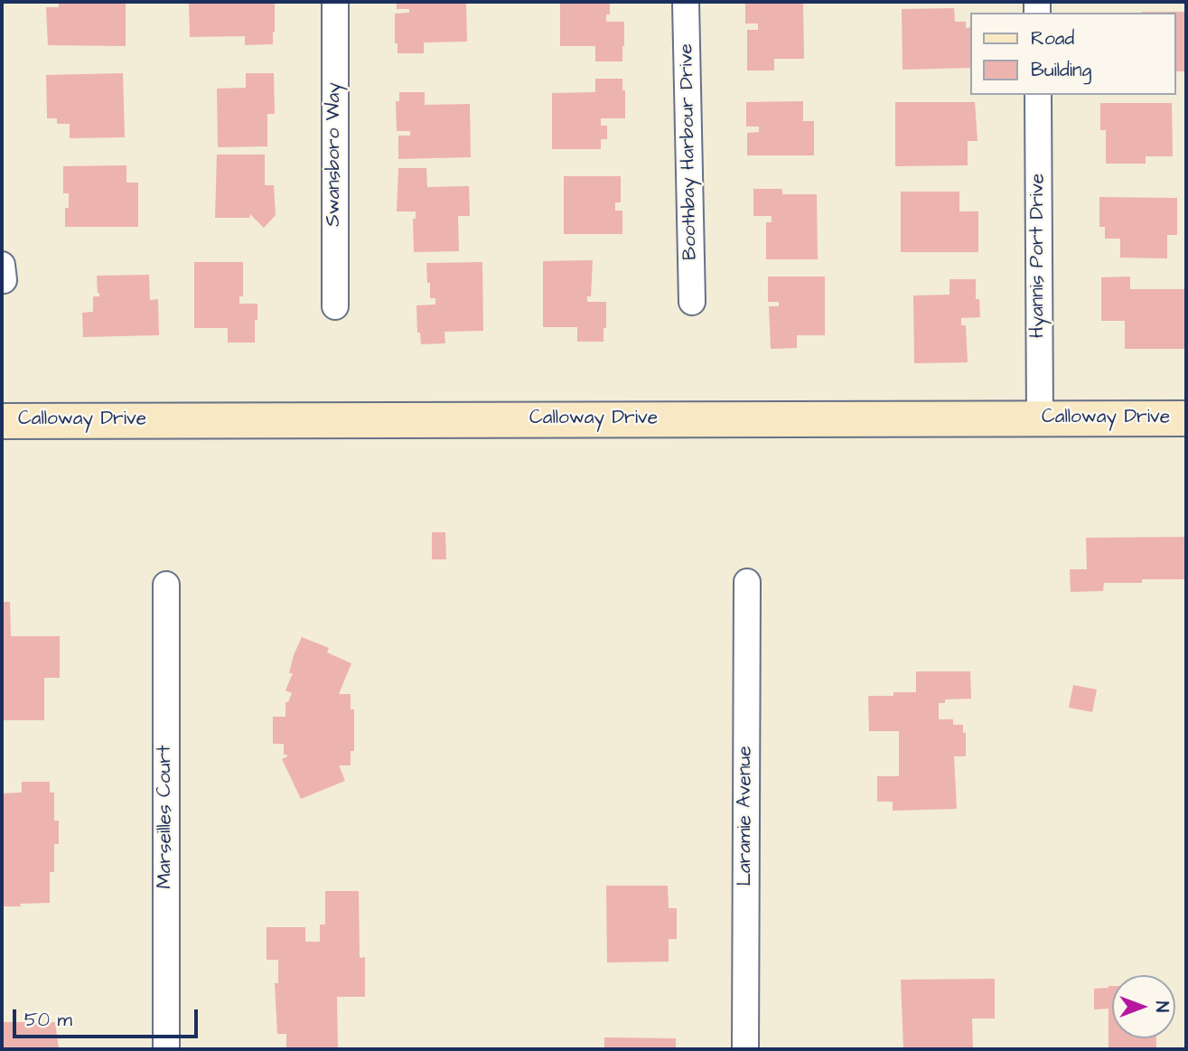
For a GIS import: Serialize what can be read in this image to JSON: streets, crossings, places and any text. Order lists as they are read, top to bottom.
{
  "streets": {
    "main road": ["Calloway Drive"],
    "street": [
      "Boothbay Harbour Drive",
      "Swansboro Way",
      "Hyannis Port Drive",
      "Laramie Avenue",
      "Marseilles Court"
    ]
  },
  "crossings": [
    ["Hyannis Port Drive", "Calloway Drive"]
  ],
  "legend": ["Road", "Building"],
  "scale_bar": "50 m",
  "north": "right"
}
